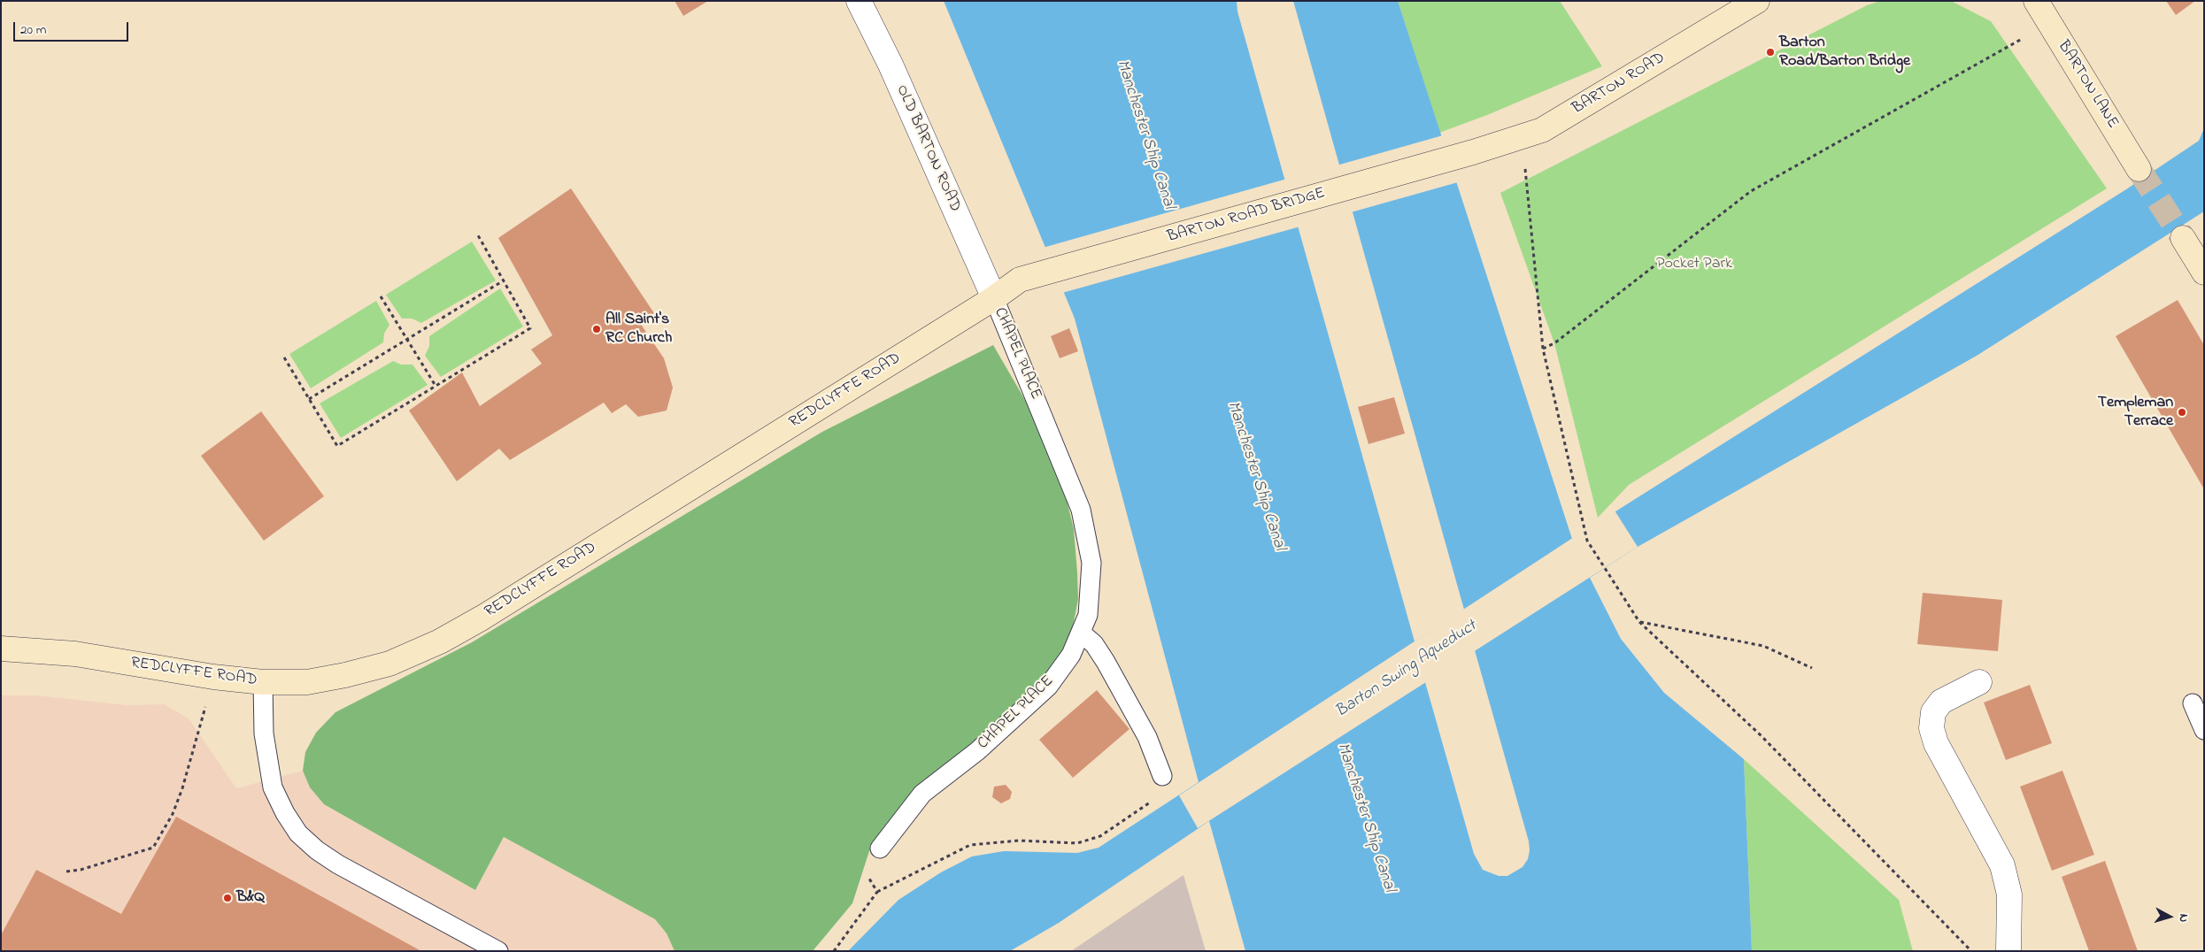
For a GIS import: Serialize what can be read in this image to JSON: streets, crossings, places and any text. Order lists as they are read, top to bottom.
{
  "streets": {
    "main road": [
      "BARTON ROAD",
      "BARTON LANE",
      "BARTON ROAD BRIDGE",
      "REDCLYFFE ROAD"
    ],
    "street": ["OLD BARTON ROAD"],
    "lane": ["CHAPEL PLACE"]
  },
  "crossings": [
    ["BARTON ROAD", "BARTON ROAD BRIDGE"],
    ["OLD BARTON ROAD", "CHAPEL PLACE"],
    ["OLD BARTON ROAD", "REDCLYFFE ROAD"],
    ["BARTON ROAD BRIDGE", "REDCLYFFE ROAD"],
    ["CHAPEL PLACE", "REDCLYFFE ROAD"]
  ],
  "water": ["Manchester Ship Canal", "Barton Swing Aqueduct"],
  "parks": ["Pocket Park"],
  "places": [
    "Barton Road/Barton Bridge",
    "All Saint's RC Church",
    "Templeman Terrace",
    "B&Q"
  ],
  "scale_bar": "20 m",
  "north": "right"
}
